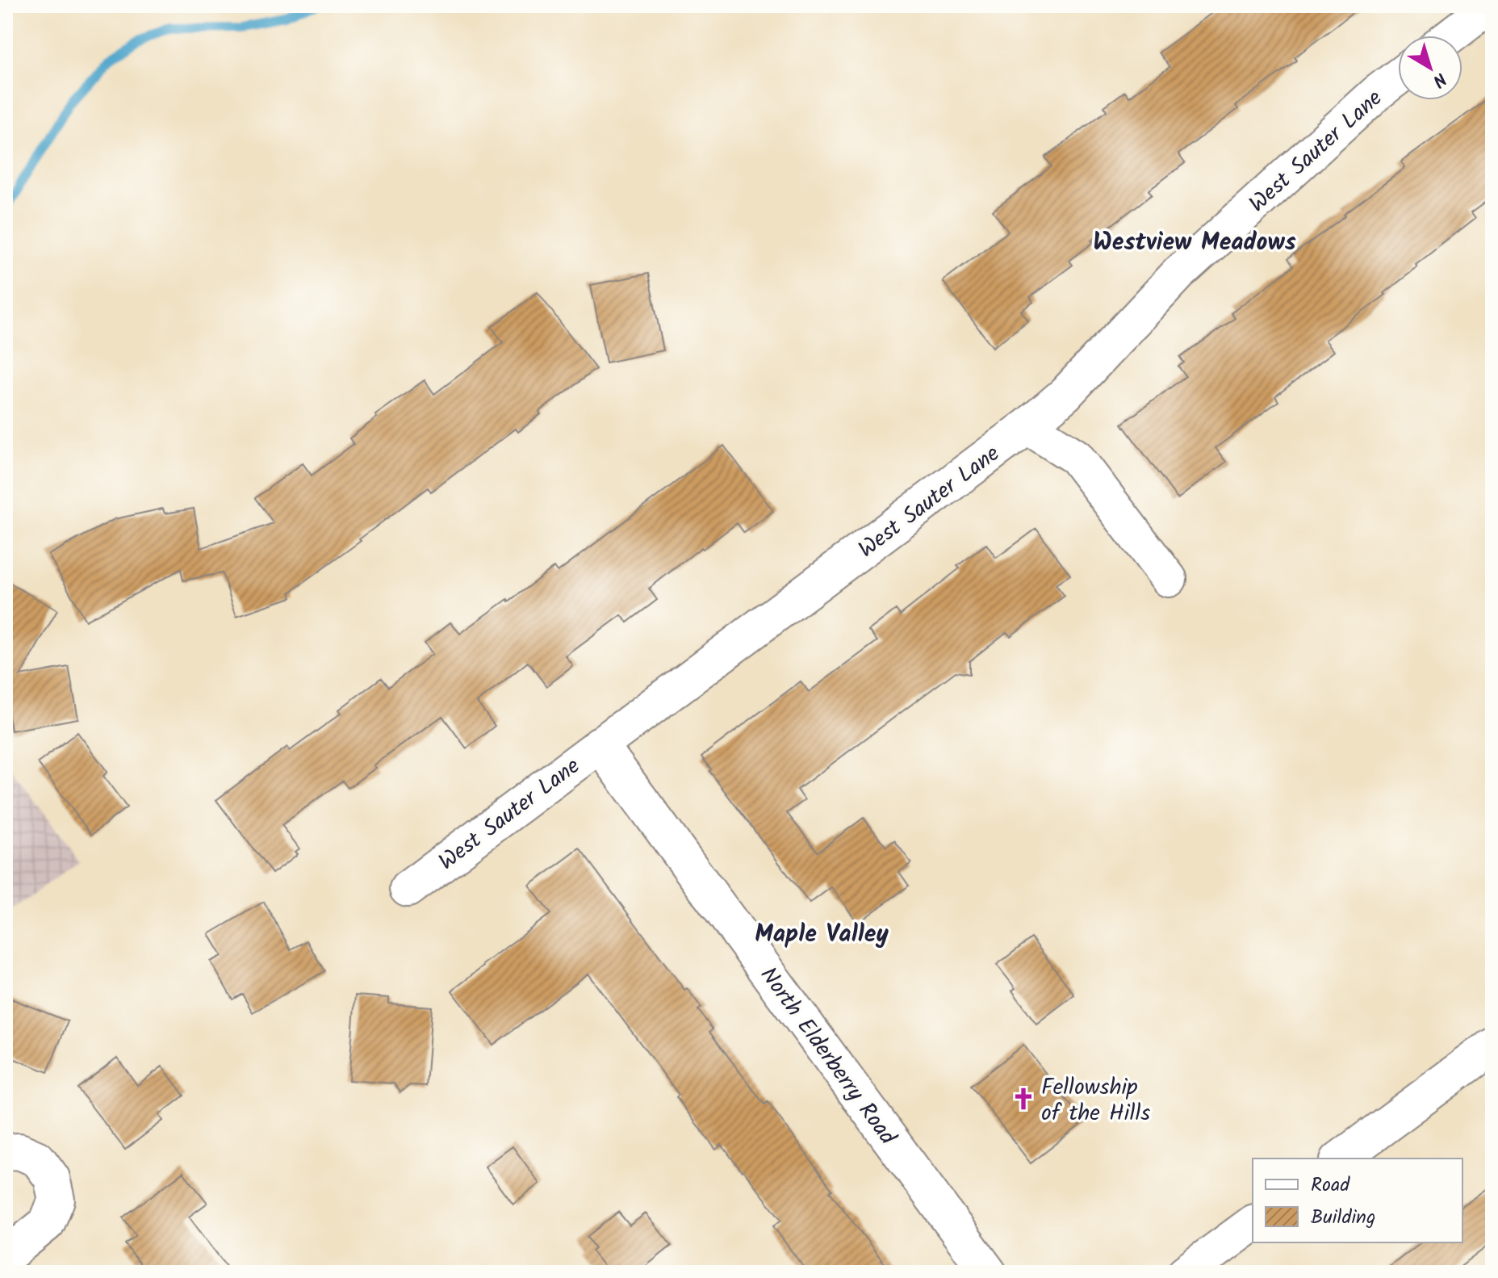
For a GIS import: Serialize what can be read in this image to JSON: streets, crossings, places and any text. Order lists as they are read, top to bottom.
{
  "streets": {
    "street": ["West Sauter Lane", "North Elderberry Road"]
  },
  "crossings": [
    ["West Sauter Lane", "North Elderberry Road"]
  ],
  "districts": ["Westview Meadows", "Maple Valley"],
  "places": {
    "church": ["Fellowship of the Hills"]
  },
  "legend": ["Road", "Building"],
  "north": "bottom right"
}
